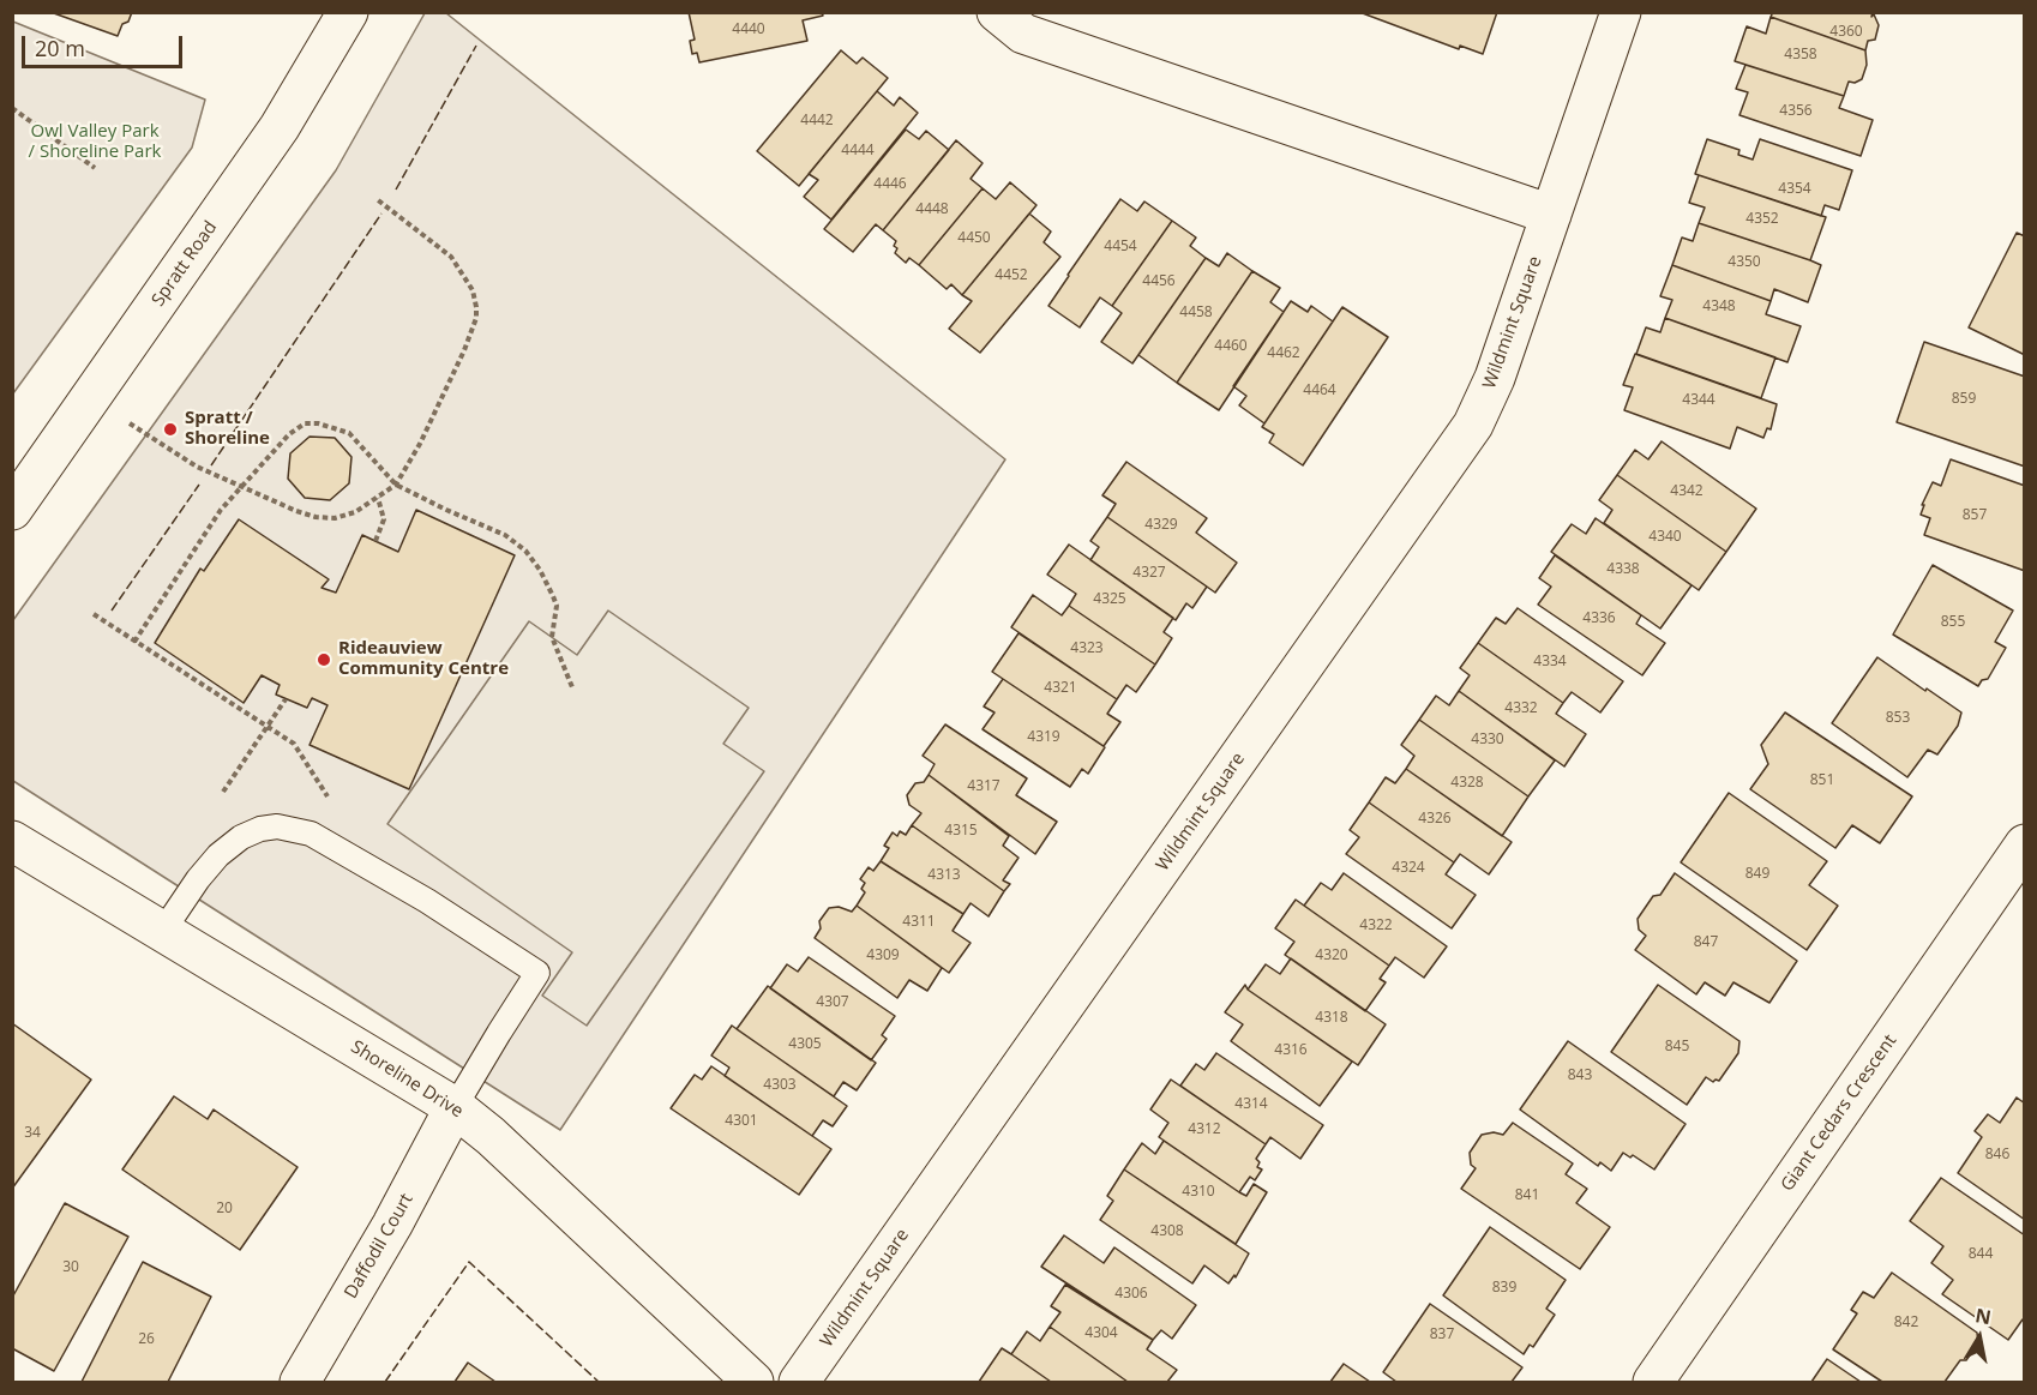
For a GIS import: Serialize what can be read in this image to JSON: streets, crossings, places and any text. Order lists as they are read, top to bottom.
{
  "streets": {
    "street": [
      "Spratt Road",
      "Wildmint Square",
      "Shoreline Drive",
      "Giant Cedars Crescent",
      "Daffodil Court"
    ]
  },
  "crossings": [
    ["Shoreline Drive", "Daffodil Court"]
  ],
  "parks": ["Owl Valley Park / Shoreline Park"],
  "places": ["Spratt / Shoreline", "Rideauview Community Centre"],
  "house_numbers": [
    "4440",
    "4360",
    "4358",
    "4356",
    "4442",
    "4444",
    "4446",
    "4354",
    "4448",
    "4352",
    "4450",
    "4454",
    "4350",
    "4452",
    "4456",
    "4348",
    "4458",
    "4460",
    "4462",
    "4464",
    "859",
    "4344",
    "4342",
    "857",
    "4329",
    "4340",
    "4338",
    "4327",
    "4325",
    "4336",
    "855",
    "4323",
    "4334",
    "4321",
    "4332",
    "853",
    "4319",
    "4330",
    "851",
    "4328",
    "4317",
    "4326",
    "4315",
    "4324",
    "849",
    "4313",
    "4311",
    "4322",
    "847",
    "4309",
    "4320",
    "4307",
    "4318",
    "4305",
    "845",
    "4316",
    "843",
    "4303",
    "4314",
    "4301",
    "4312",
    "34",
    "846",
    "4310",
    "841",
    "20",
    "4308",
    "844",
    "30",
    "839",
    "4306",
    "842",
    "4304",
    "837",
    "26"
  ],
  "scale_bar": "20 m",
  "north": "top"
}
